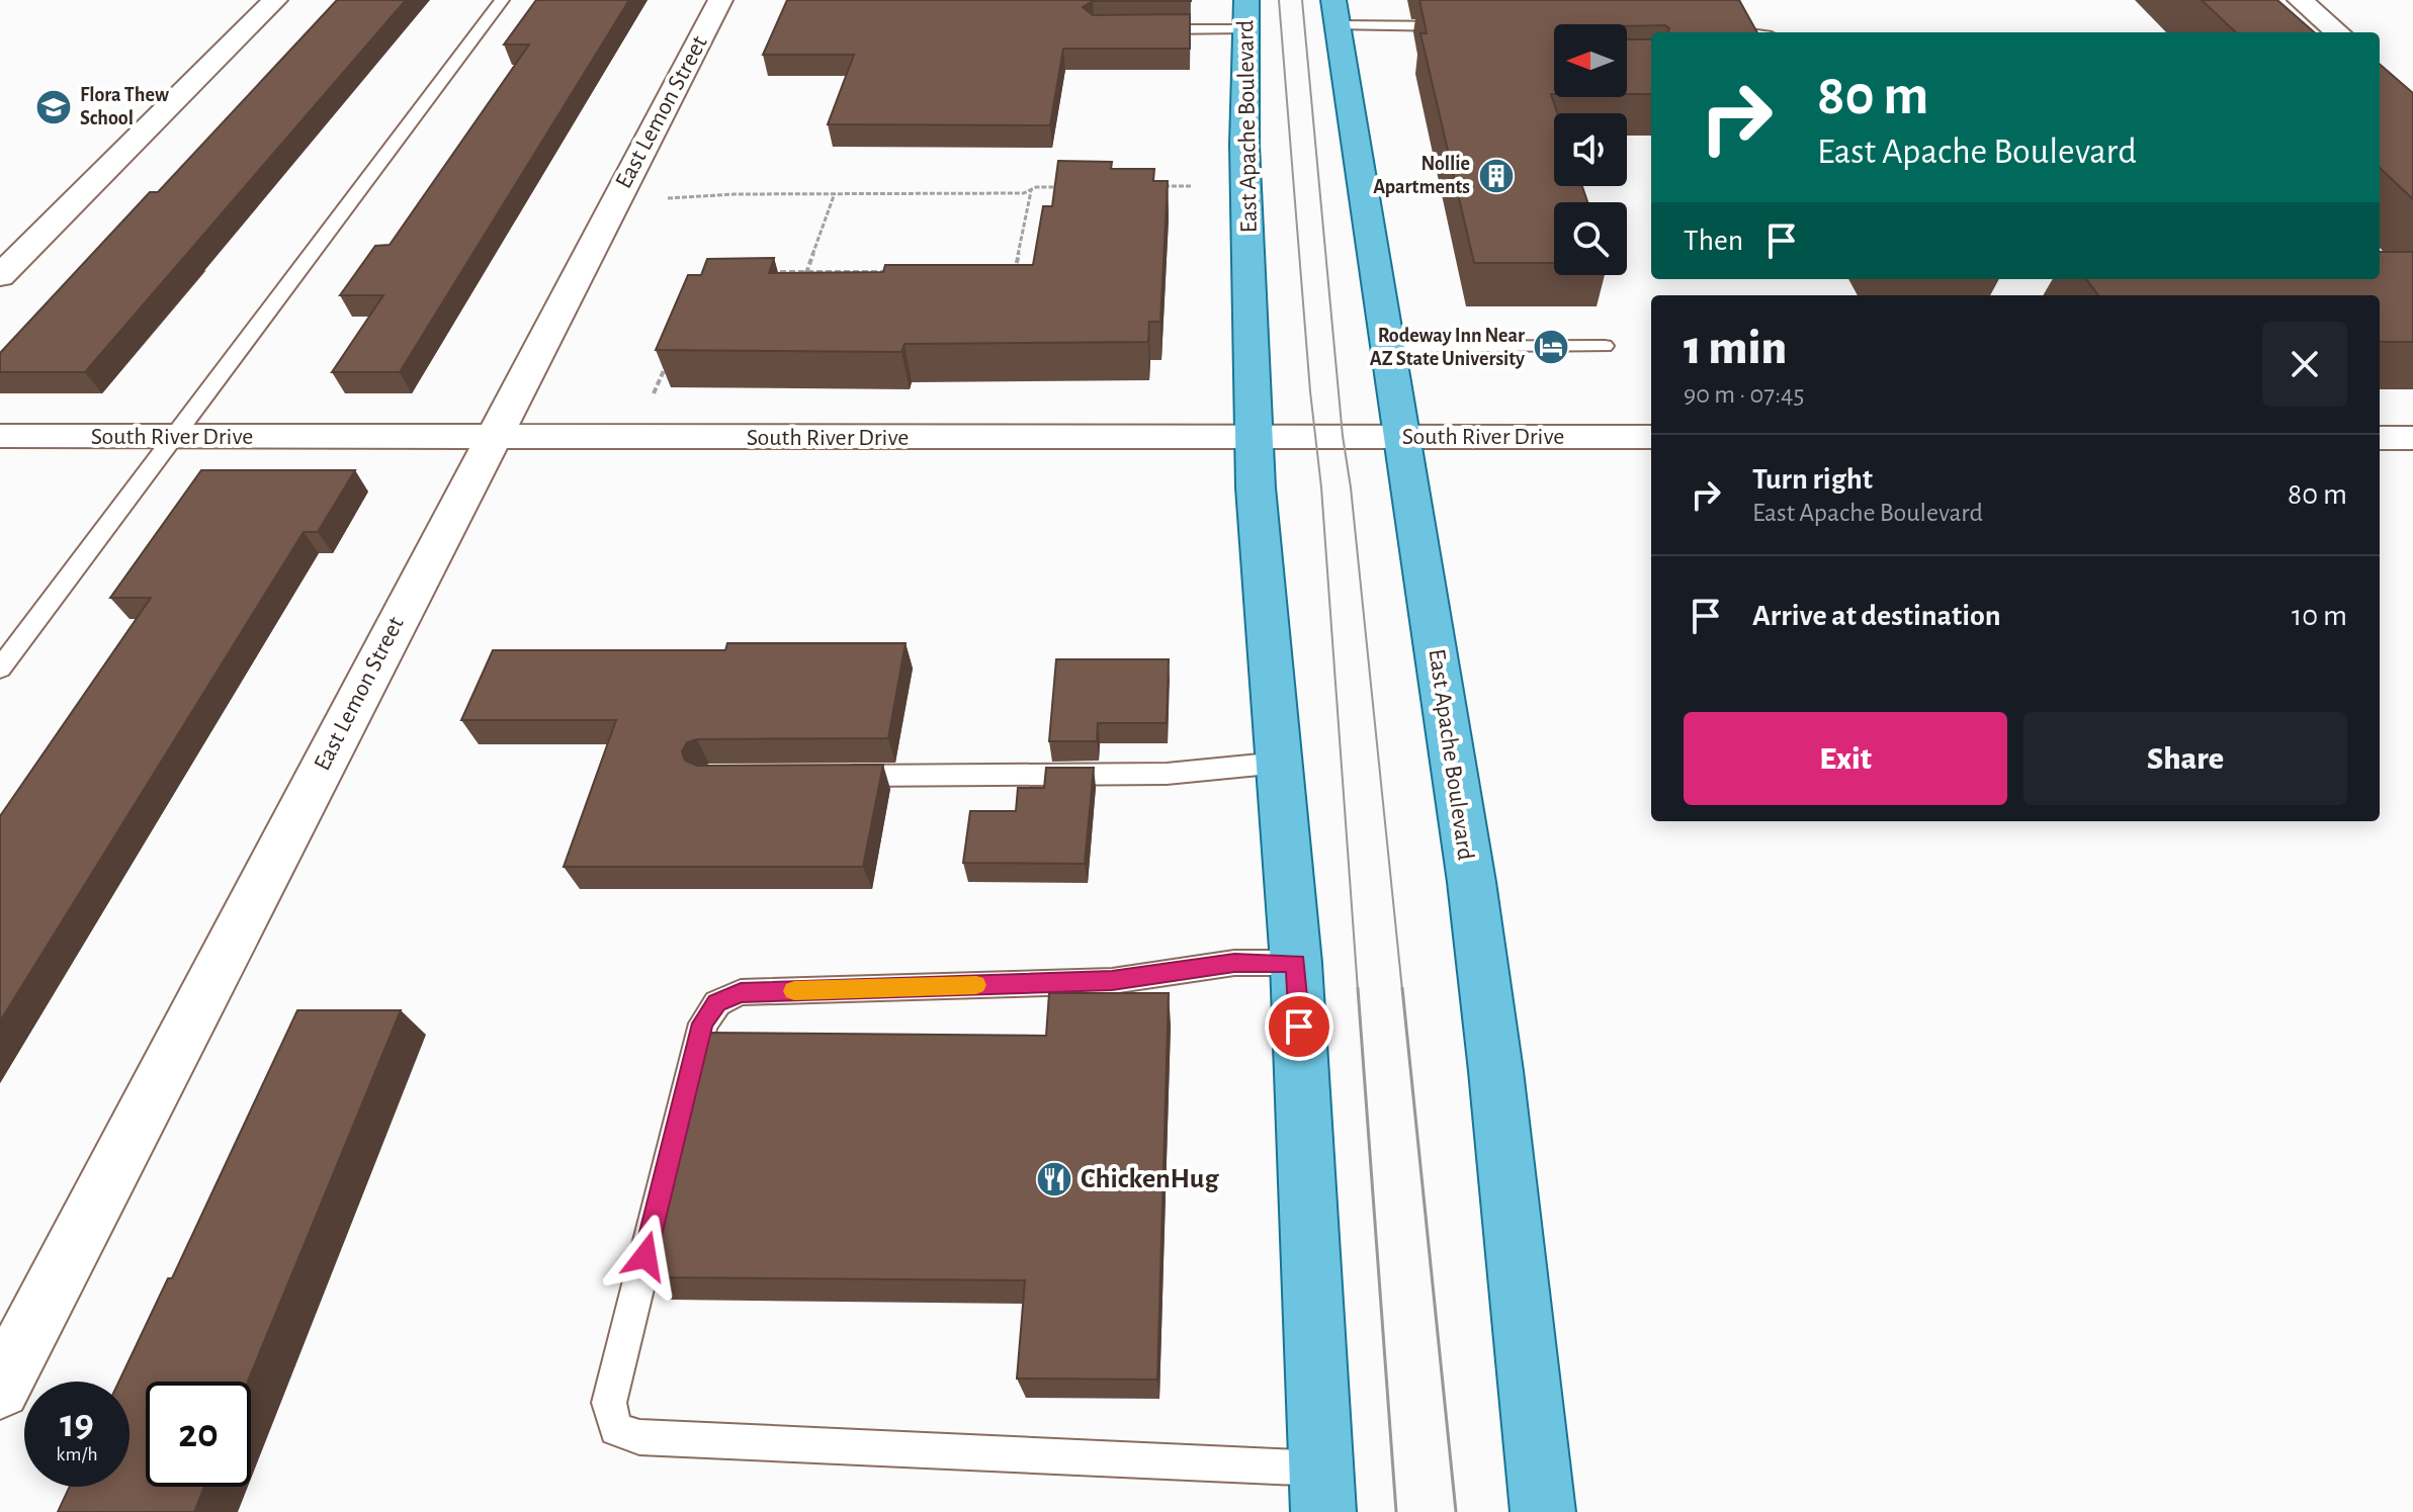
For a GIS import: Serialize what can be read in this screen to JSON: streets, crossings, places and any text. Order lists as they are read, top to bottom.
{
  "streets": {
    "main road": ["East Apache Boulevard"],
    "street": ["East Lemon Street", "South River Drive"]
  },
  "crossings": [
    ["East Lemon Street", "South River Drive"],
    ["East Apache Boulevard", "South River Drive"]
  ],
  "places": {
    "school or university": ["Flora Thew School"],
    "building": ["Nollie Apartments"],
    "hotel": ["Rodeway Inn Near AZ State University"],
    "restaurant": ["ChickenHug"]
  },
  "north": "left",
  "page": {
    "turn": ["80 m", "East Apache Boulevard"],
    "then": "Then",
    "heading": ["1 min", "90 m · 07:45"],
    "list": [
      {
        "name": "Turn right",
        "note": "East Apache Boulevard",
        "value": "80 m"
      },
      {
        "name": "Arrive at destination",
        "value": "10 m"
      }
    ],
    "buttons": ["Exit", "Share"],
    "speed": "19 km/h",
    "limit": "20"
  }
}
